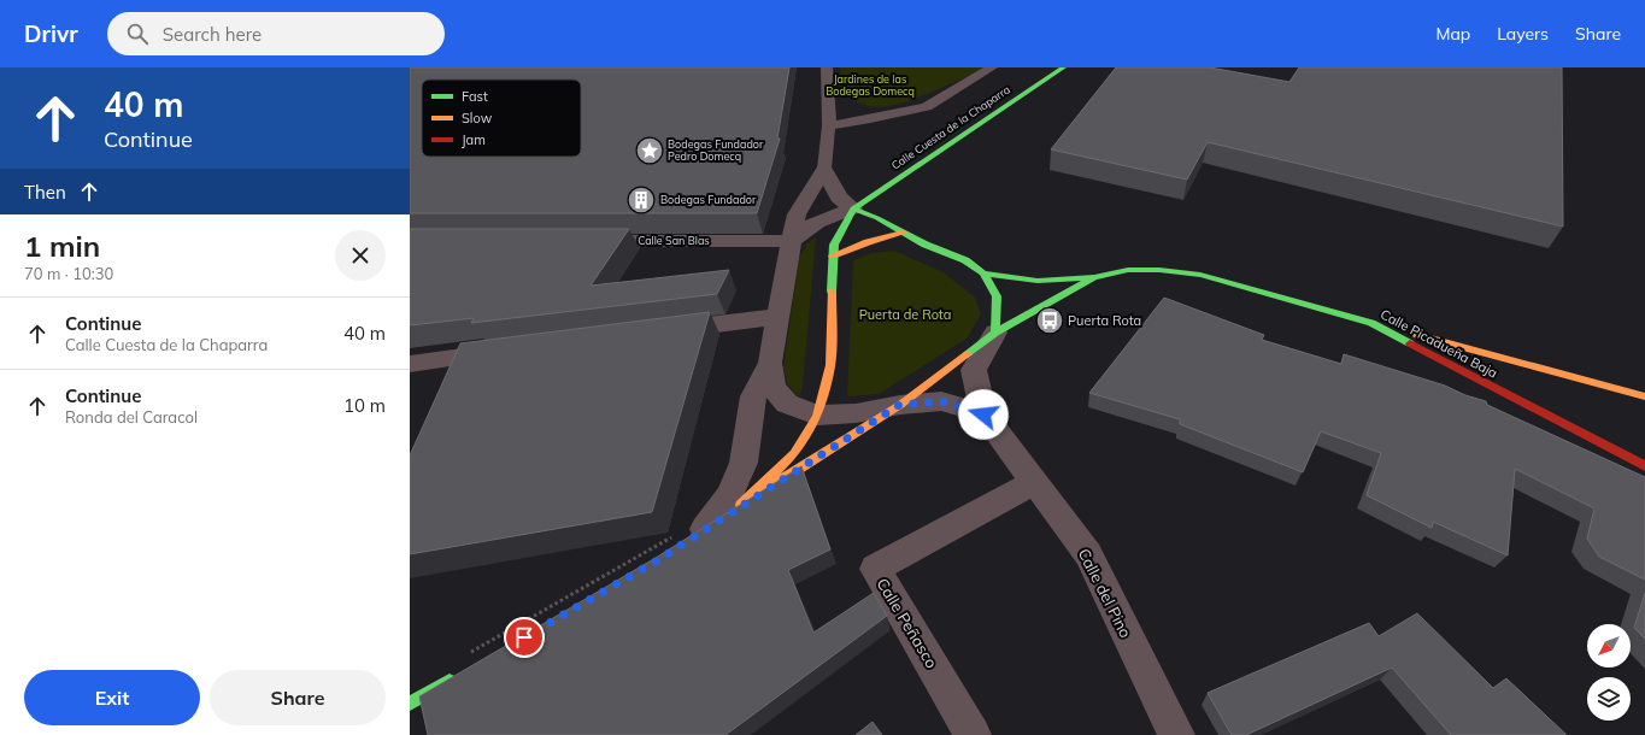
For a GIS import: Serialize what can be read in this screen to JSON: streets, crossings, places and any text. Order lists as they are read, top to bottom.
{
  "streets": {
    "street": [
      "Calle Cuesta de la Chaparra",
      "Calle San Blas",
      "Calle Picadueña Baja",
      "Calle del Pino",
      "Calle Peñasco"
    ]
  },
  "crossings": [
    ["Calle del Pino", "Calle Peñasco"]
  ],
  "parks": ["Jardines de las Bodegas Domecq", "Puerta de Rota"],
  "places": {
    "place": ["Bodegas Fundador Pedro Domecq"],
    "building": ["Bodegas Fundador"],
    "bus stop": ["Puerta Rota"]
  },
  "legend": ["Fast", "Slow", "Jam"],
  "north": "bottom left",
  "page": {
    "header": "Drivr",
    "search": "Search here",
    "nav": ["Map", "Layers", "Share"],
    "turn": ["40 m", "Continue"],
    "then": "Then",
    "heading": ["1 min", "70 m · 10:30"],
    "list": [
      {
        "name": "Continue",
        "note": "Calle Cuesta de la Chaparra",
        "value": "40 m"
      },
      {
        "name": "Continue",
        "note": "Ronda del Caracol",
        "value": "10 m"
      }
    ],
    "buttons": ["Exit", "Share"]
  }
}
